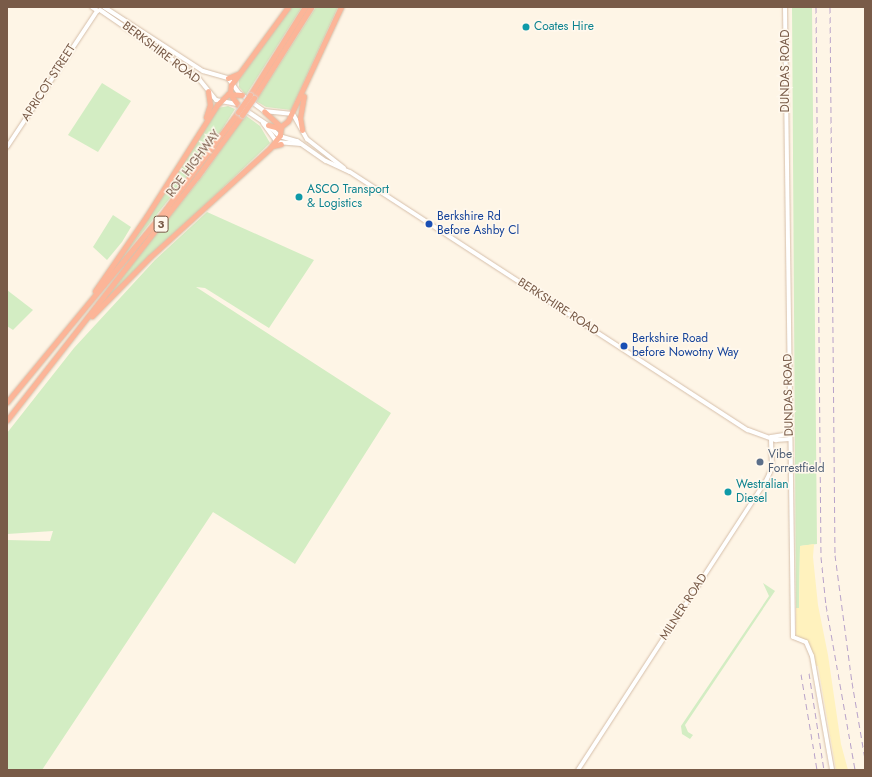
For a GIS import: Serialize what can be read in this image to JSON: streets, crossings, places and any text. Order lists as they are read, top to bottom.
{
  "streets": {
    "highway": ["ROE HIGHWAY", "3"],
    "main road": [
      "BERKSHIRE ROAD",
      "DUNDAS ROAD",
      "APRICOT STREET",
      "MILNER ROAD"
    ]
  },
  "crossings": [
    ["BERKSHIRE ROAD", "DUNDAS ROAD"],
    ["BERKSHIRE ROAD", "APRICOT STREET"],
    ["BERKSHIRE ROAD", "MILNER ROAD"]
  ],
  "places": [
    "Coates Hire",
    "ASCO Transport & Logistics",
    "Berkshire Rd Before Ashby Cl",
    "Berkshire Road before Nowotny Way",
    "Vibe Forrestfield",
    "Westralian Diesel"
  ]
}
